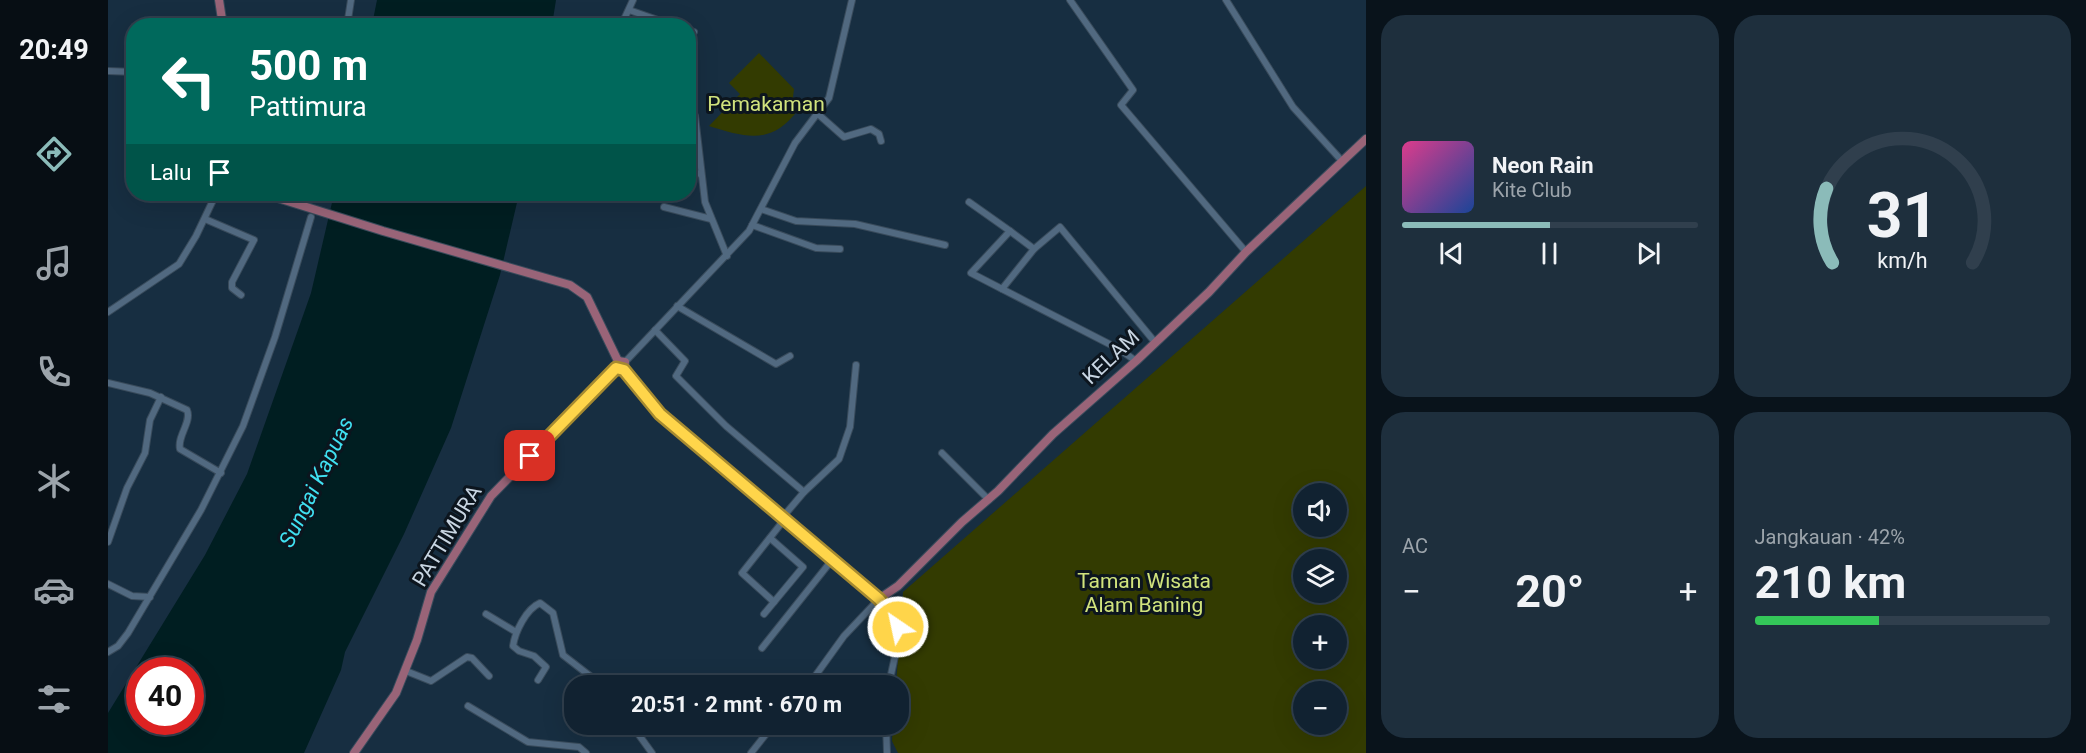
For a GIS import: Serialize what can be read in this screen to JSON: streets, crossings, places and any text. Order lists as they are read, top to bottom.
{
  "streets": {
    "main road": ["KELAM", "PATTIMURA"]
  },
  "water": ["Sungai Kapuas"],
  "parks": ["Pemakaman", "Taman Wisata Alam Baning"],
  "page": {
    "tabs": "20:49",
    "turn": ["500 m", "Pattimura"],
    "song": ["Neon Rain", "Kite Club"],
    "then": "Lalu",
    "tile": [
      "AC",
      ["Jangkauan · 42%", "210 km"]
    ],
    "map_buttons": ["+", "−"],
    "heat": ["−", "20°", "+"],
    "limit": "40",
    "trip": "20:51 · 2 mnt · 670 m",
    "gauge": ["31", "km/h"]
  }
}
